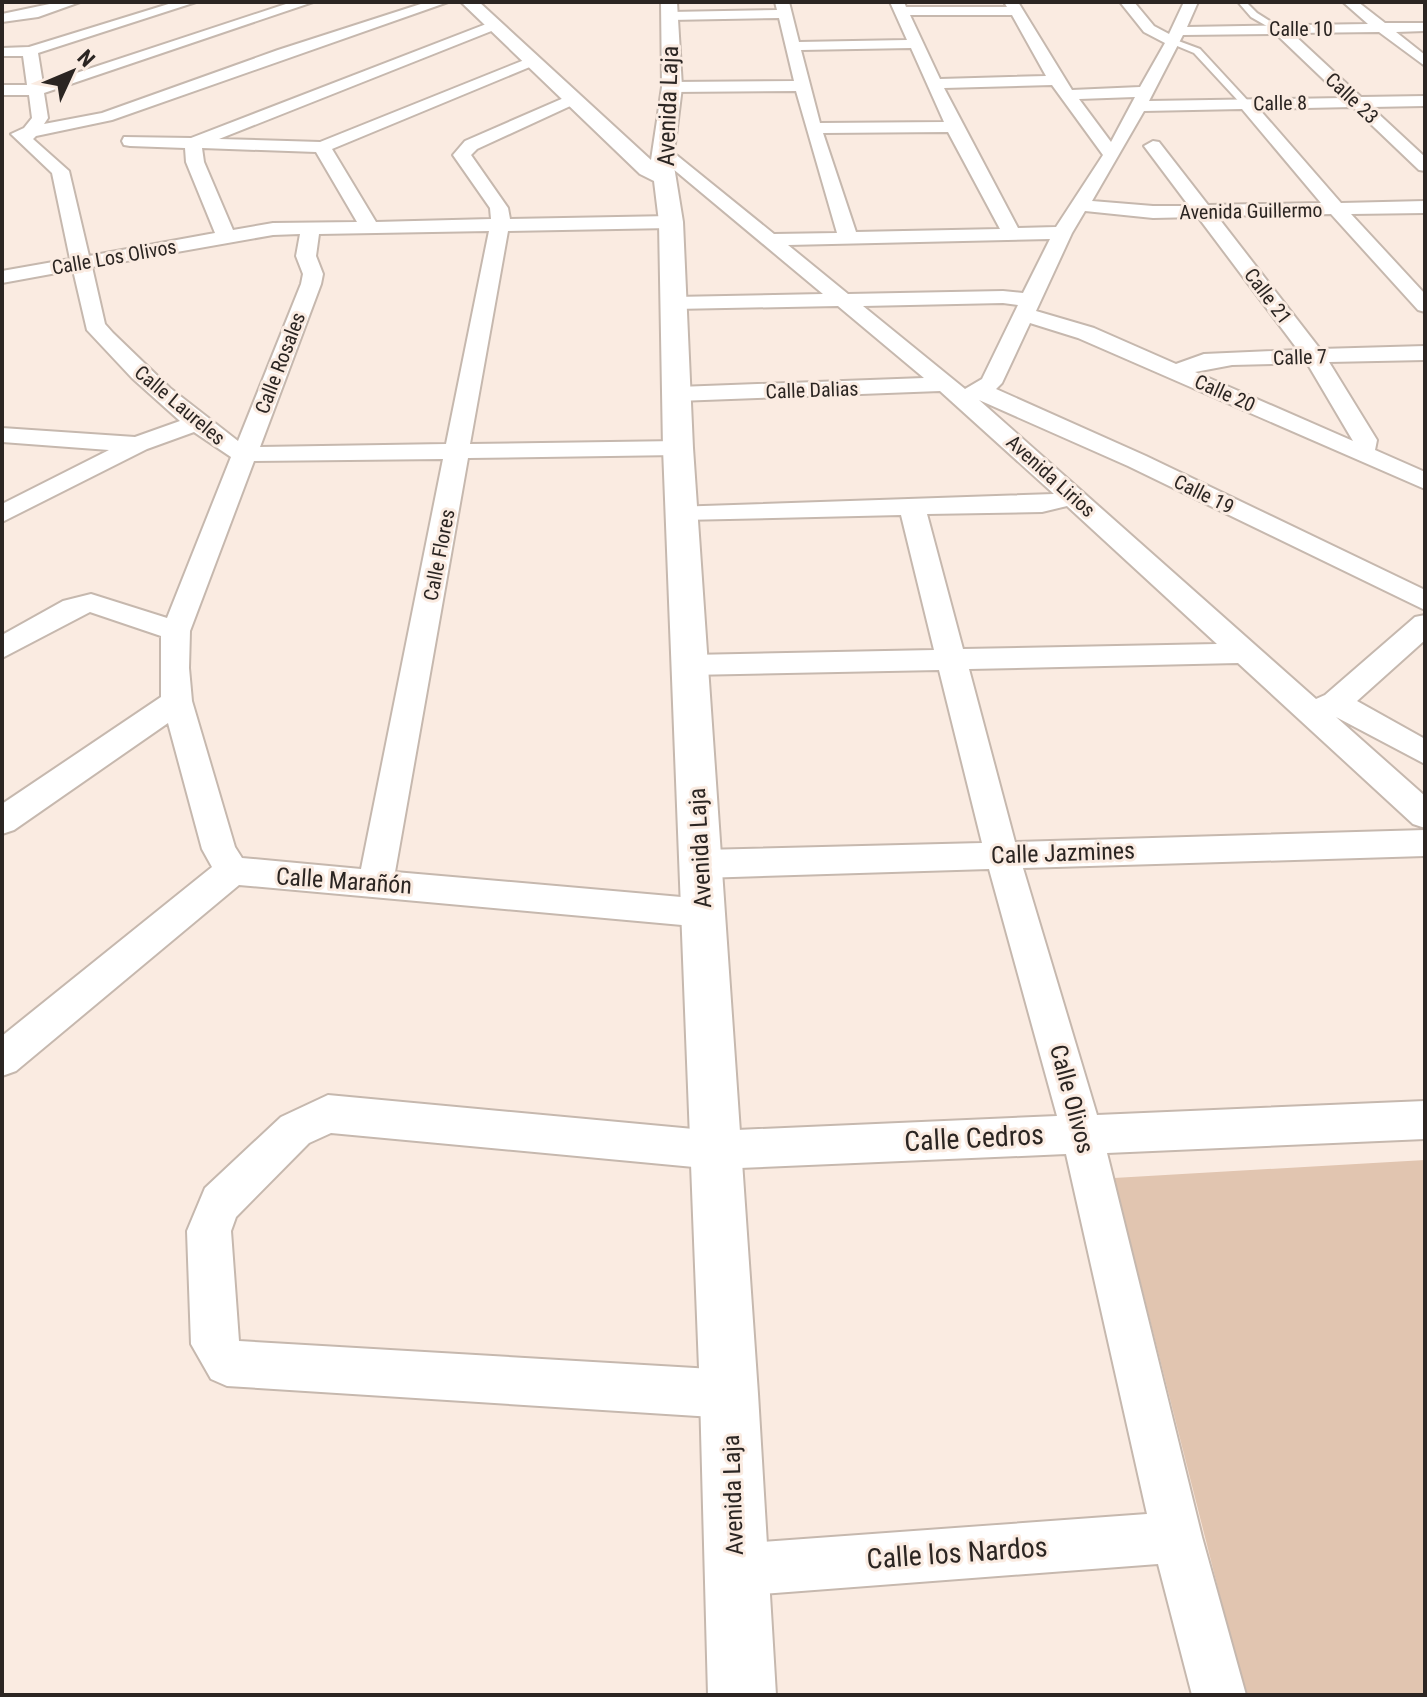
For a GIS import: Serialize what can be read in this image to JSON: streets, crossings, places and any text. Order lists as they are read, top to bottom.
{
  "streets": {
    "street": [
      "Calle 10",
      "Calle 23",
      "Calle 8",
      "Avenida Laja",
      "Avenida Guillermo",
      "Calle Los Olivos",
      "Calle 21",
      "Calle 7",
      "Calle Rosales",
      "Calle Dalias",
      "Calle 20",
      "Calle Laureles",
      "Avenida Lirios",
      "Calle 19",
      "Calle Flores",
      "Calle Jazmines",
      "Calle Marañón",
      "Calle Olivos",
      "Calle Cedros",
      "Calle los Nardos"
    ]
  },
  "crossings": [
    ["Calle 10", "Calle 23"],
    ["Calle 23", "Calle 8"],
    ["Avenida Laja", "Calle Los Olivos"],
    ["Avenida Laja", "Calle Dalias"],
    ["Avenida Laja", "Calle 20"],
    ["Avenida Laja", "Calle Laureles"],
    ["Avenida Laja", "Avenida Lirios"],
    ["Avenida Laja", "Calle Jazmines"],
    ["Avenida Laja", "Calle Marañón"],
    ["Avenida Laja", "Calle Cedros"],
    ["Avenida Laja", "Calle los Nardos"],
    ["Avenida Guillermo", "Calle 21"],
    ["Calle Los Olivos", "Calle Rosales"],
    ["Calle Los Olivos", "Calle Laureles"],
    ["Calle Los Olivos", "Calle Flores"],
    ["Calle 21", "Calle 7"],
    ["Calle 21", "Calle 20"],
    ["Calle 7", "Calle 20"],
    ["Calle Rosales", "Calle Laureles"],
    ["Calle Dalias", "Avenida Lirios"],
    ["Calle Dalias", "Calle 19"],
    ["Calle 20", "Avenida Lirios"],
    ["Calle Laureles", "Calle Flores"],
    ["Avenida Lirios", "Calle 19"],
    ["Calle Flores", "Calle Marañón"],
    ["Calle Jazmines", "Calle Olivos"],
    ["Calle Olivos", "Calle Cedros"],
    ["Calle Olivos", "Calle los Nardos"]
  ],
  "north": "top right"
}
